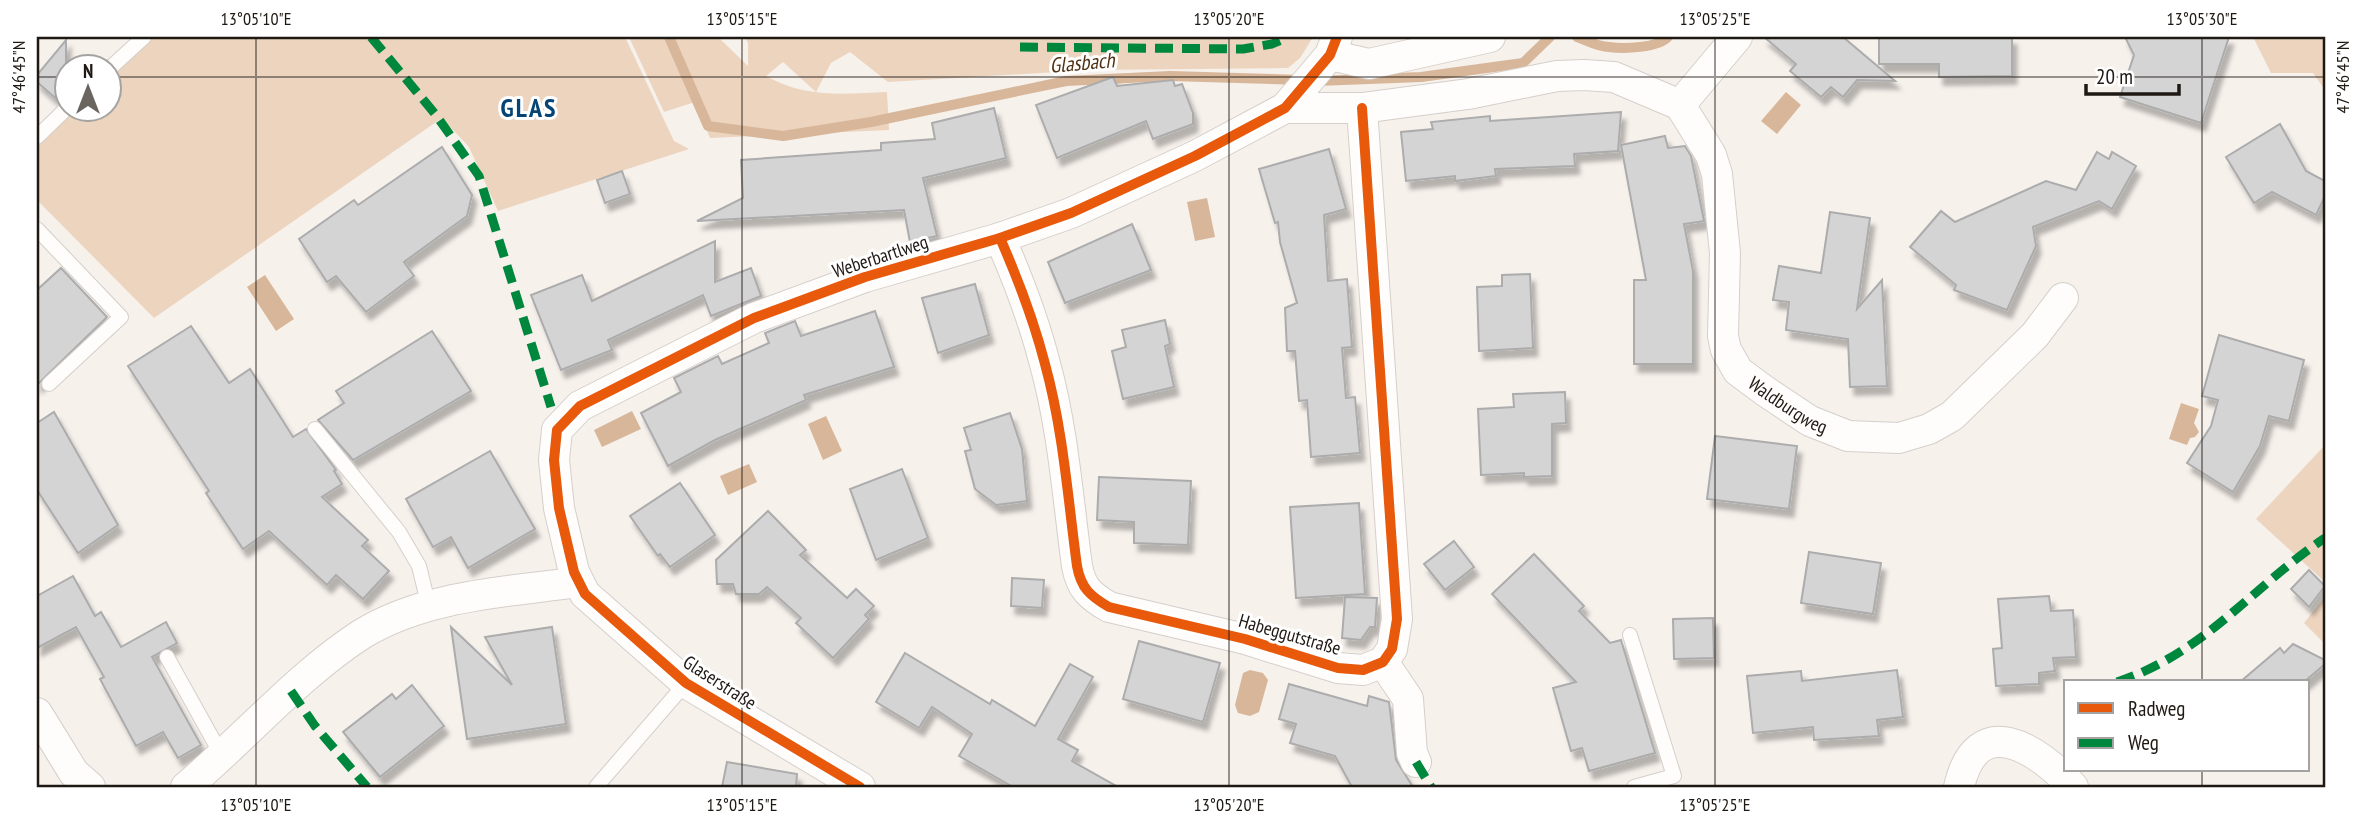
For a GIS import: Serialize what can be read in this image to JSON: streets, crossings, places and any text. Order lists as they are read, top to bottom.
{
  "streets": {
    "street": [
      "Weberbartlweg",
      "Waldburgweg",
      "Habeggutstraße",
      "Glaserstraße"
    ]
  },
  "crossings": [
    ["Weberbartlweg", "Habeggutstraße"],
    ["Weberbartlweg", "Glaserstraße"]
  ],
  "districts": ["GLAS"],
  "water": ["Glasbach"],
  "legend": ["Radweg", "Weg"],
  "scale_bar": "20 m",
  "north": "top",
  "coordinates": [
    "13°05'10\"E",
    "13°05'15\"E",
    "13°05'20\"E",
    "13°05'25\"E",
    "13°05'30\"E",
    "47°46'45\"N"
  ]
}
